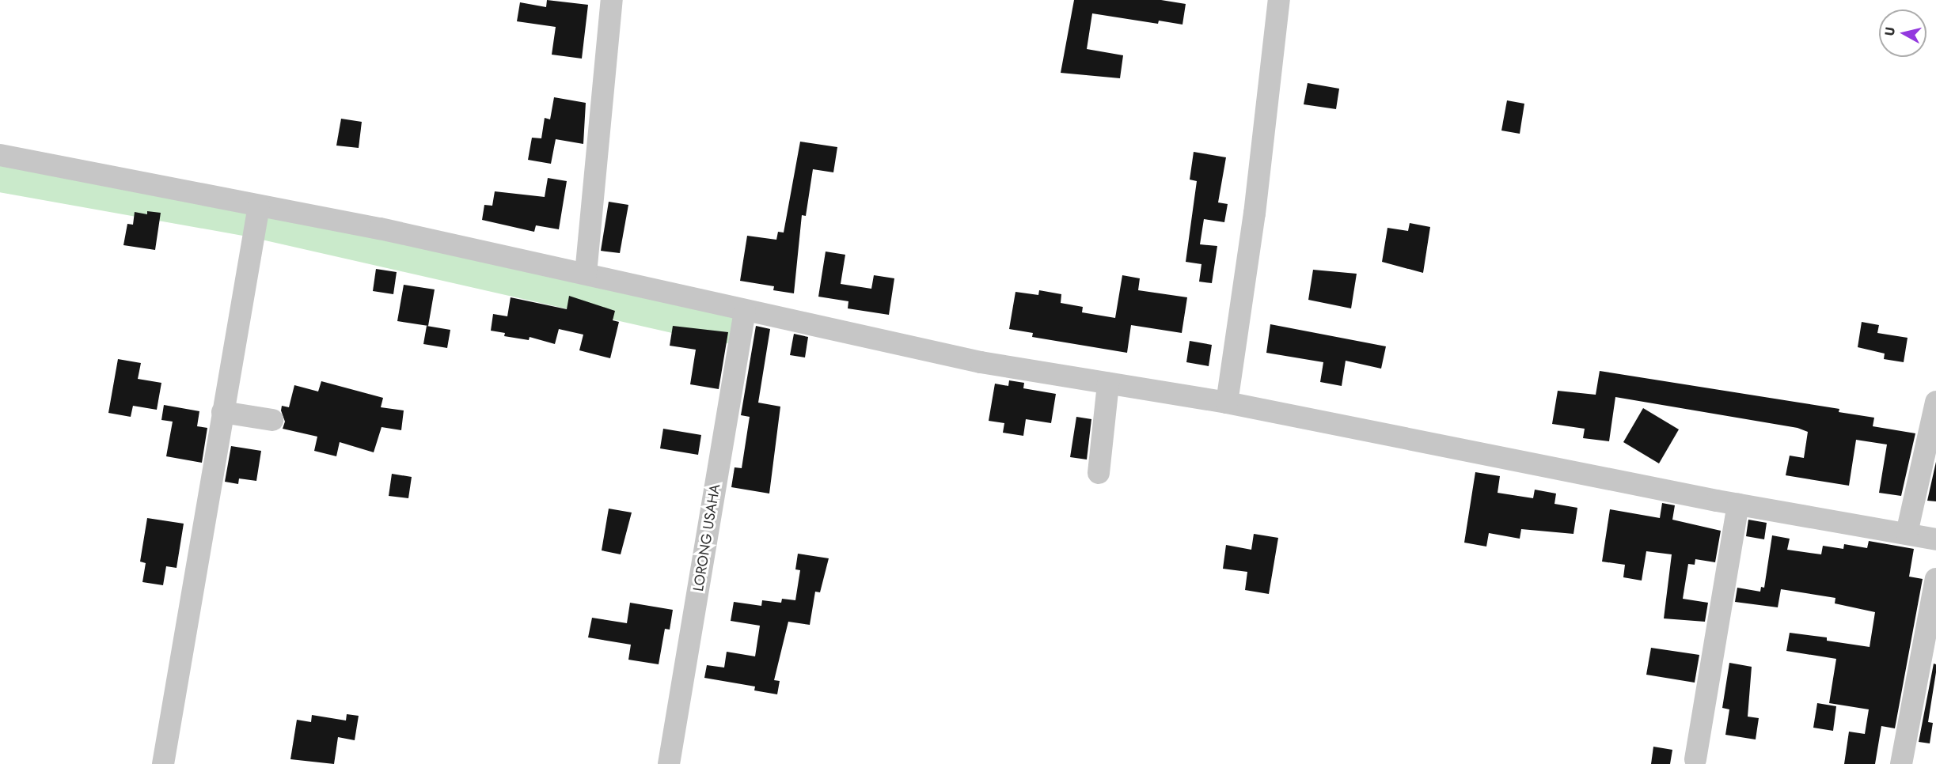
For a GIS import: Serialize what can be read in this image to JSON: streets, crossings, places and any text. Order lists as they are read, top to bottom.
{
  "streets": {
    "street": ["LORONG USAHA"]
  },
  "north": "left"
}
